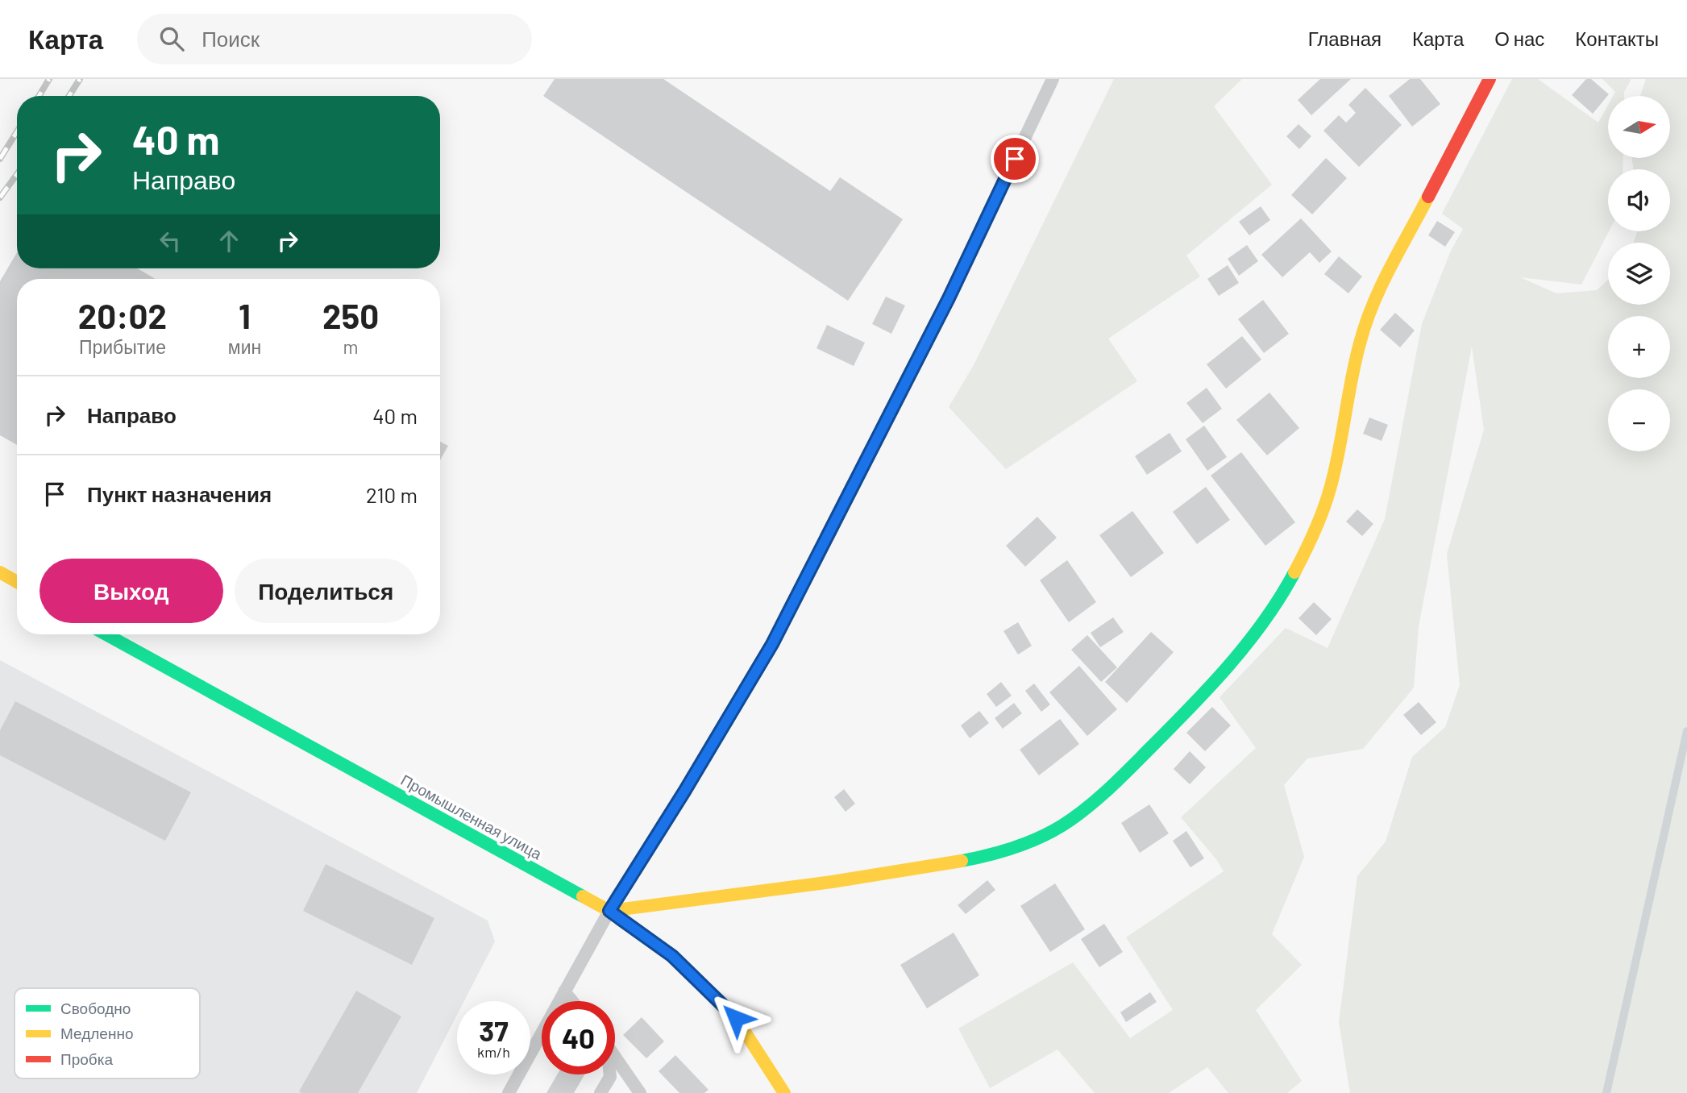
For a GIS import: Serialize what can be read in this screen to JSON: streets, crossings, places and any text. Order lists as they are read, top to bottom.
{
  "streets": {
    "street": ["Промышленная улица"]
  },
  "legend": ["Свободно", "Медленно", "Пробка"],
  "north": "right",
  "page": {
    "header": "Карта",
    "search": "Поиск",
    "nav": [
      "Главная",
      "Карта",
      "О нас",
      "Контакты"
    ],
    "map_buttons": ["+", "−"],
    "turn": ["40 m", "Направо"],
    "eta": [
      "20:02",
      "Прибытие",
      "1",
      "мин",
      "250",
      "m"
    ],
    "list": [
      {
        "name": "Направо",
        "value": "40 m"
      },
      {
        "name": "Пункт назначения",
        "value": "210 m"
      }
    ],
    "buttons": ["Выход", "Поделиться"],
    "speed": "37 km/h",
    "limit": "40"
  }
}
